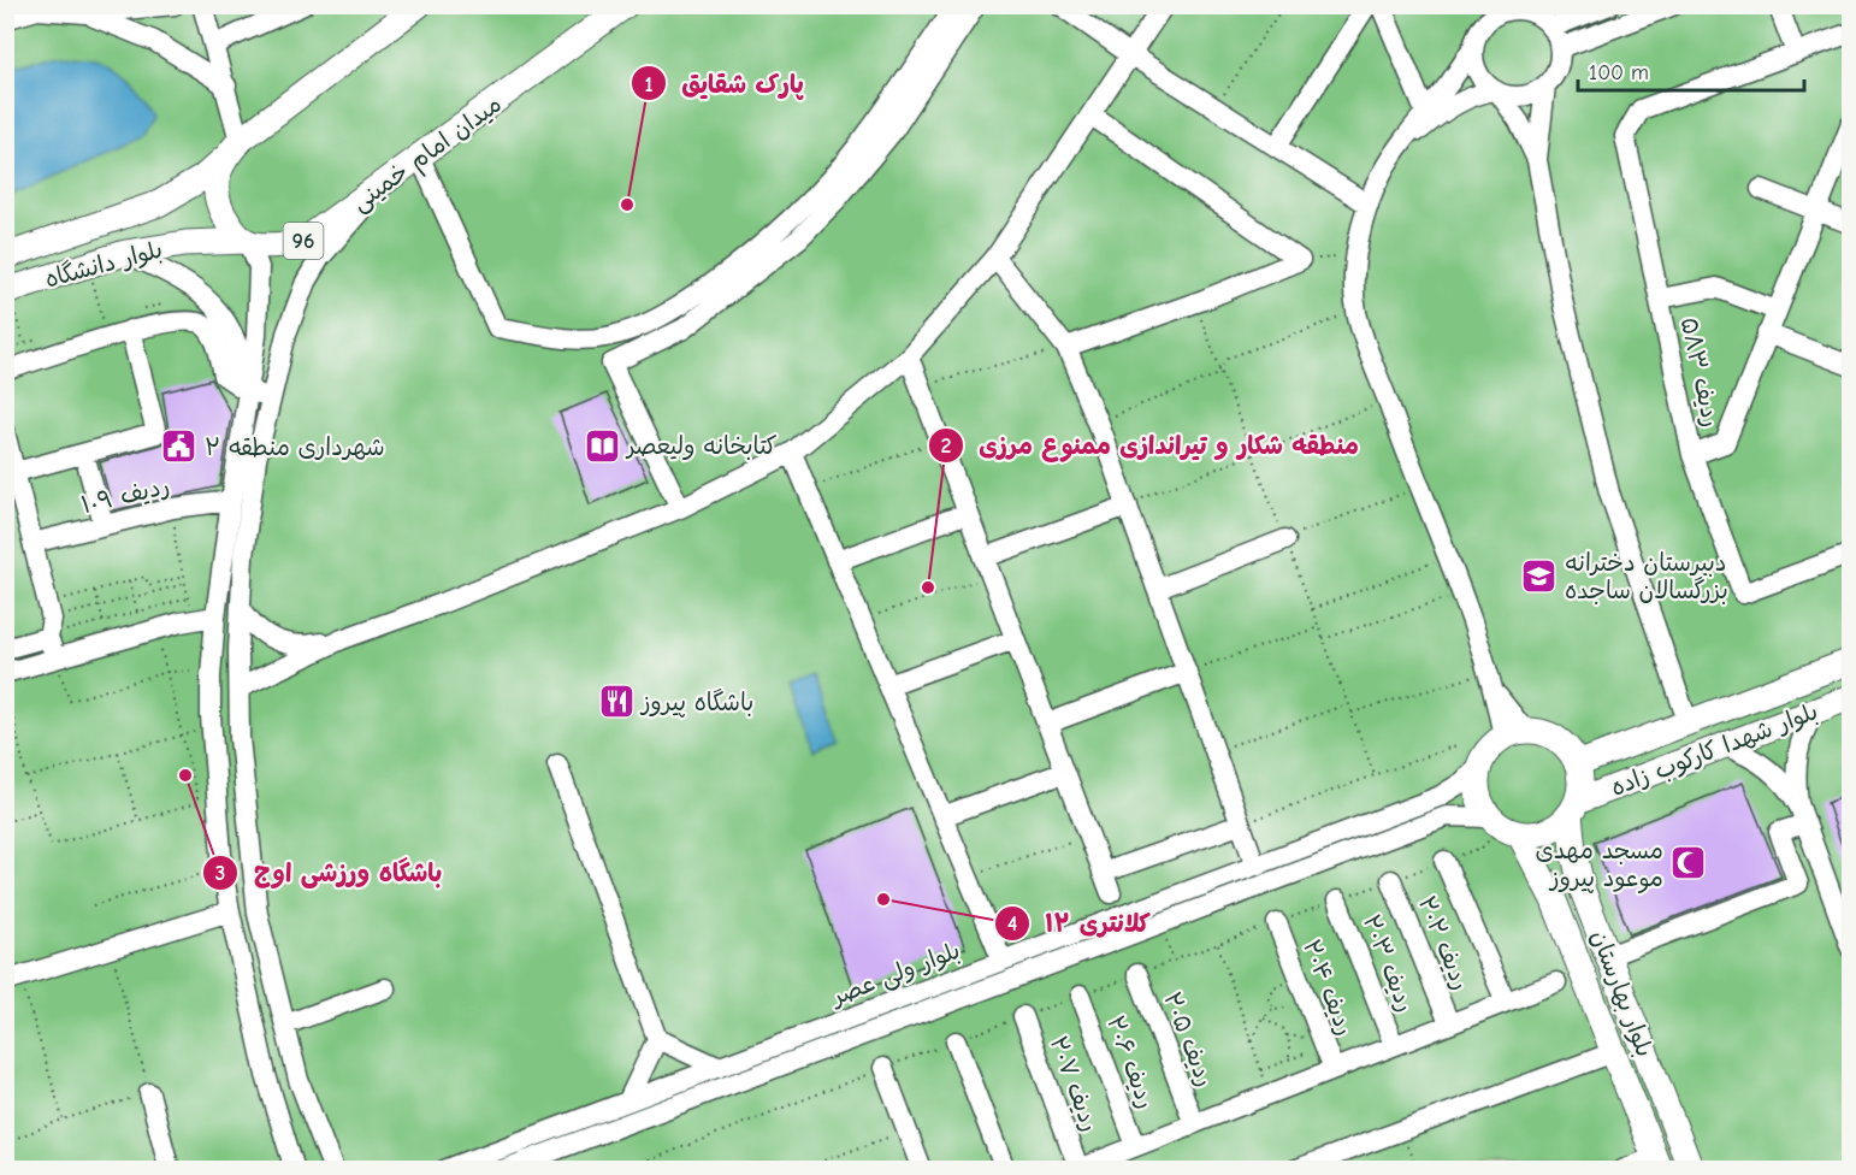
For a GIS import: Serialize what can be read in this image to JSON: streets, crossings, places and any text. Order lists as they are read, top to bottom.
{
  "streets": {
    "main road": [
      "میدان امام خمینی",
      "96",
      "بلوار دانشگاه",
      "بلوار شهدا کارکوب زاده",
      "بلوار بهارستان"
    ],
    "street": [
      "ردیف ۵۸۳",
      "ردیف ۱۰۹",
      "ردیف ۲۰۲",
      "ردیف ۲۰۳",
      "بلوار ولی عصر",
      "ردیف ۲۰۴",
      "ردیف ۲۰۵",
      "ردیف ۲۰۶",
      "ردیف ۲۰۷"
    ]
  },
  "crossings": [
    ["میدان امام خمینی", "بلوار دانشگاه"],
    ["بلوار شهدا کارکوب زاده", "بلوار ولی عصر"],
    ["بلوار شهدا کارکوب زاده", "بلوار بهارستان"],
    ["بلوار ولی عصر", "بلوار بهارستان"]
  ],
  "places": {
    "other": [
      "پارک شقایق",
      "منطقه شکار و تیراندازی ممنوع مرزی",
      "باشگاه ورزشی اوج",
      "کلانتری ۱۲"
    ],
    "library": ["کتابخانه ولیعصر"],
    "public building": ["شهرداری منطقه ۲"],
    "school or university": ["دبیرستان دخترانه بزرگسالان ساجده"],
    "restaurant": ["باشگاه پیروز"],
    "mosque": ["مسجد مهدی موعود پیروز"]
  },
  "scale_bar": "100 m"
}
